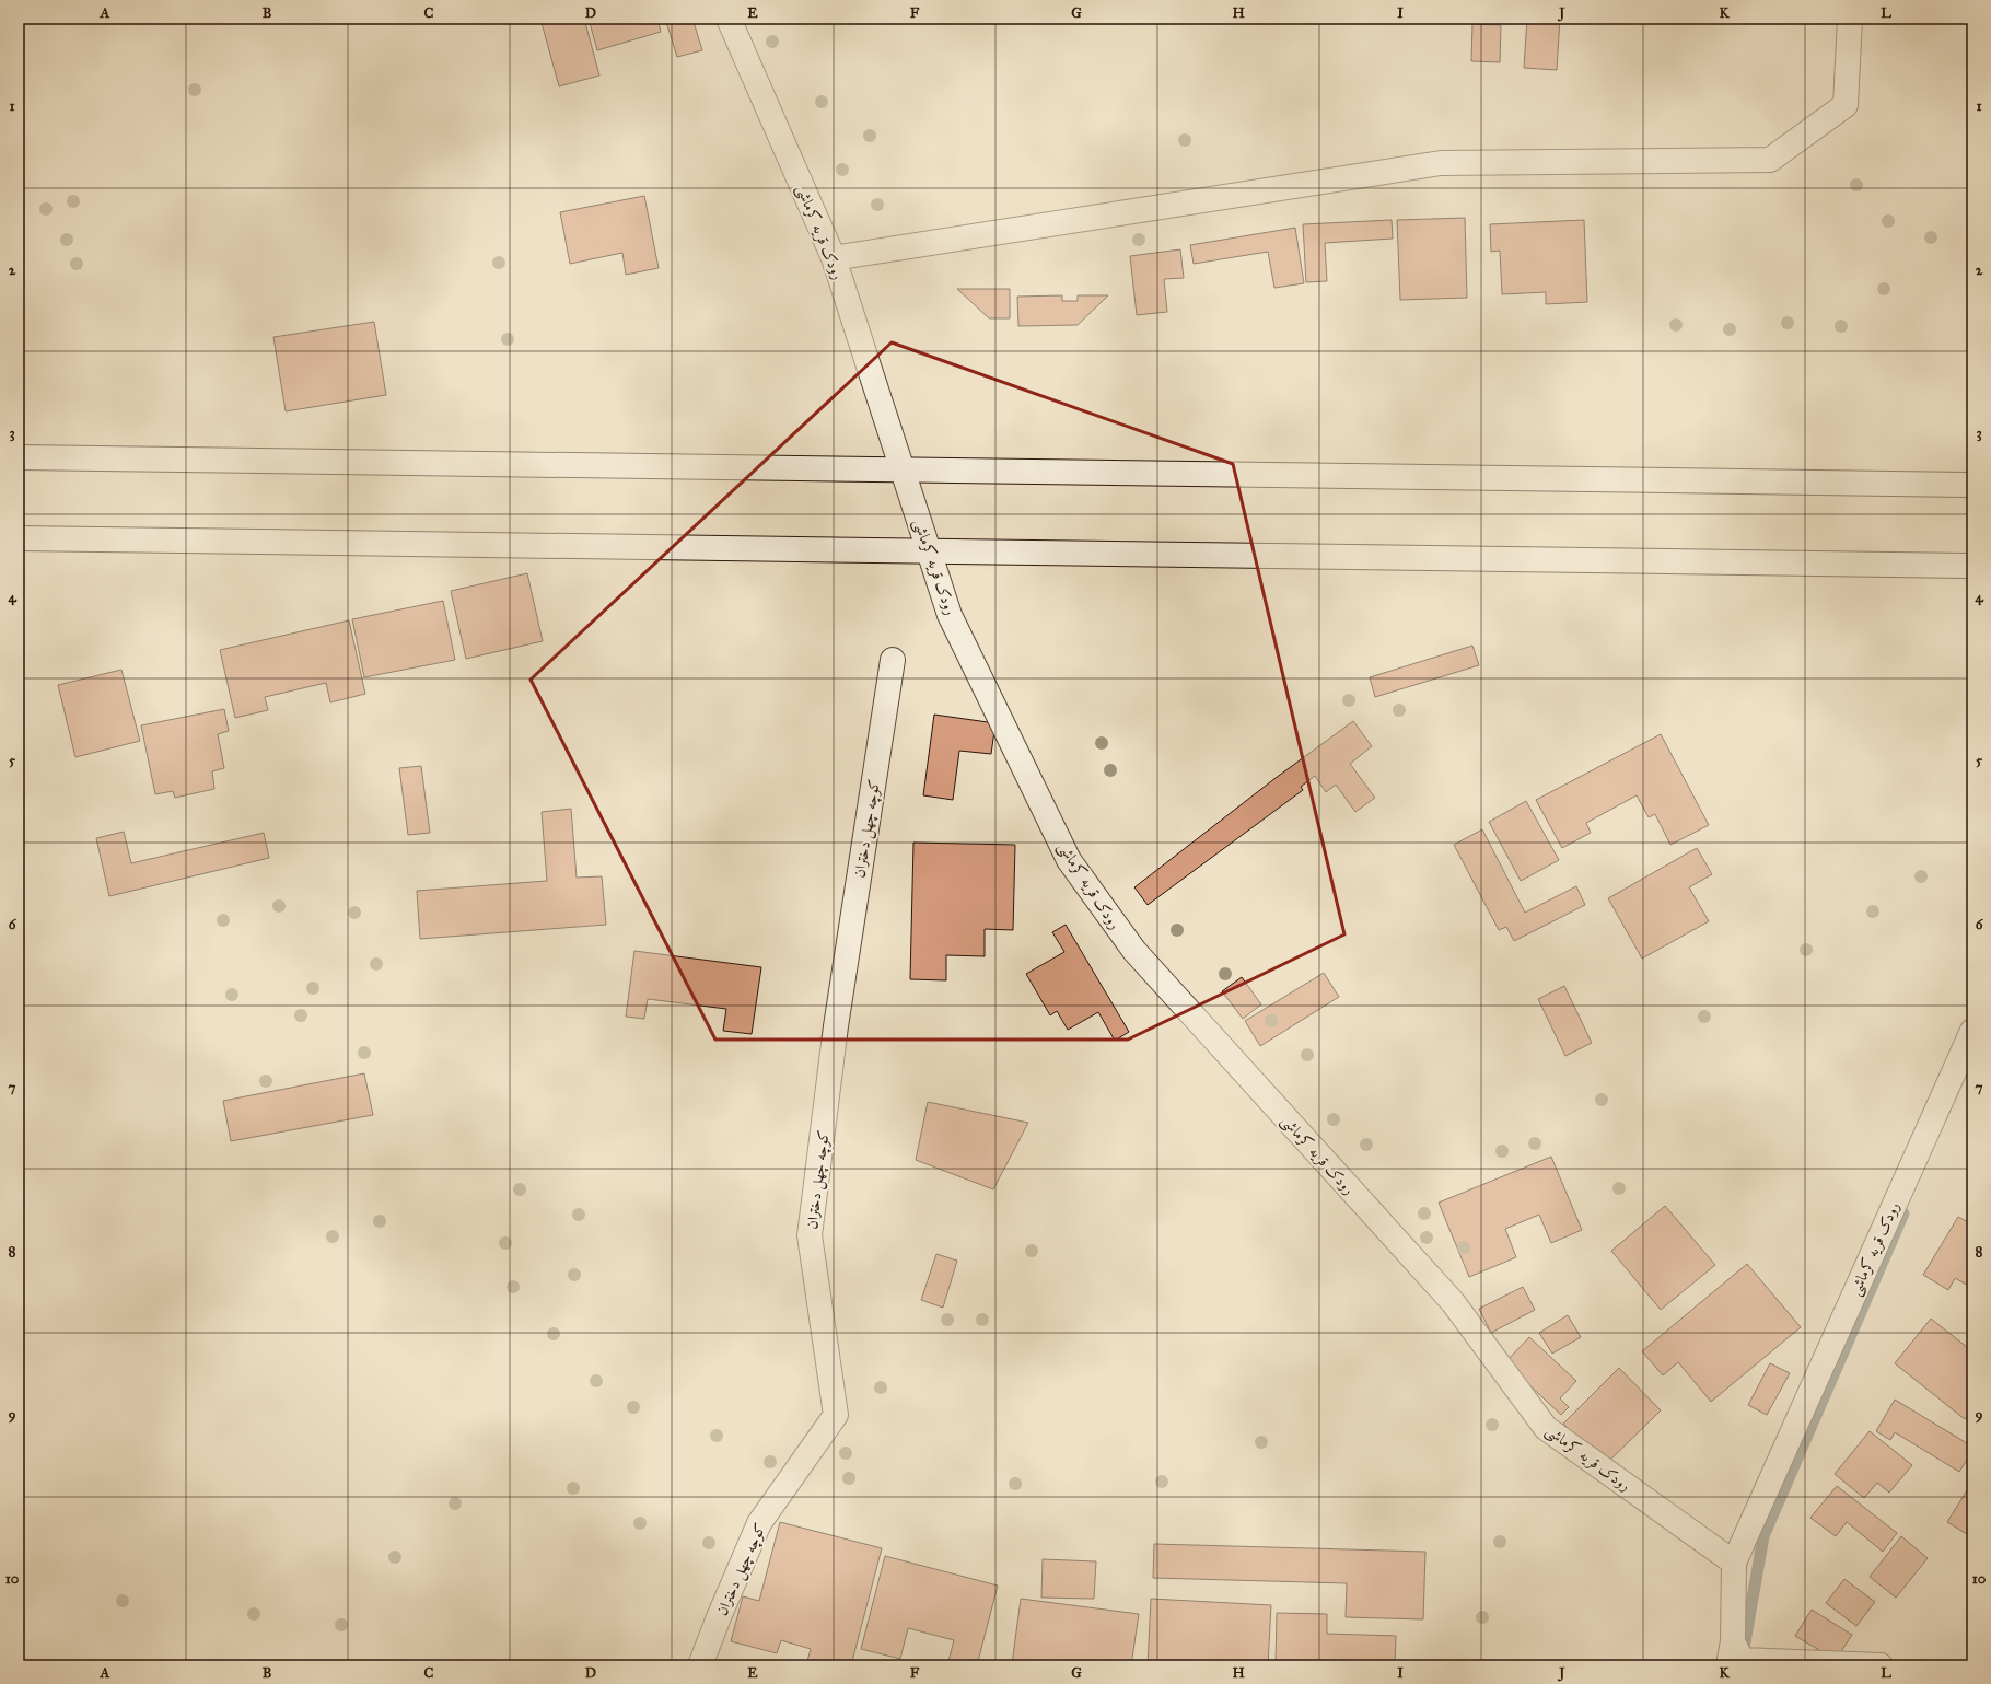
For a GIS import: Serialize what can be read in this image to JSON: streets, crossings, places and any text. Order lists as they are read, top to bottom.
{
  "streets": {
    "street": ["رودک قریه کرماشی", "کوچه چهل دختران"]
  },
  "grid": {
    "columns": [
      "A",
      "B",
      "C",
      "D",
      "E",
      "F",
      "G",
      "H",
      "I",
      "J",
      "K",
      "L"
    ],
    "rows": [
      "1",
      "2",
      "3",
      "4",
      "5",
      "6",
      "7",
      "8",
      "9",
      "10"
    ]
  }
}
